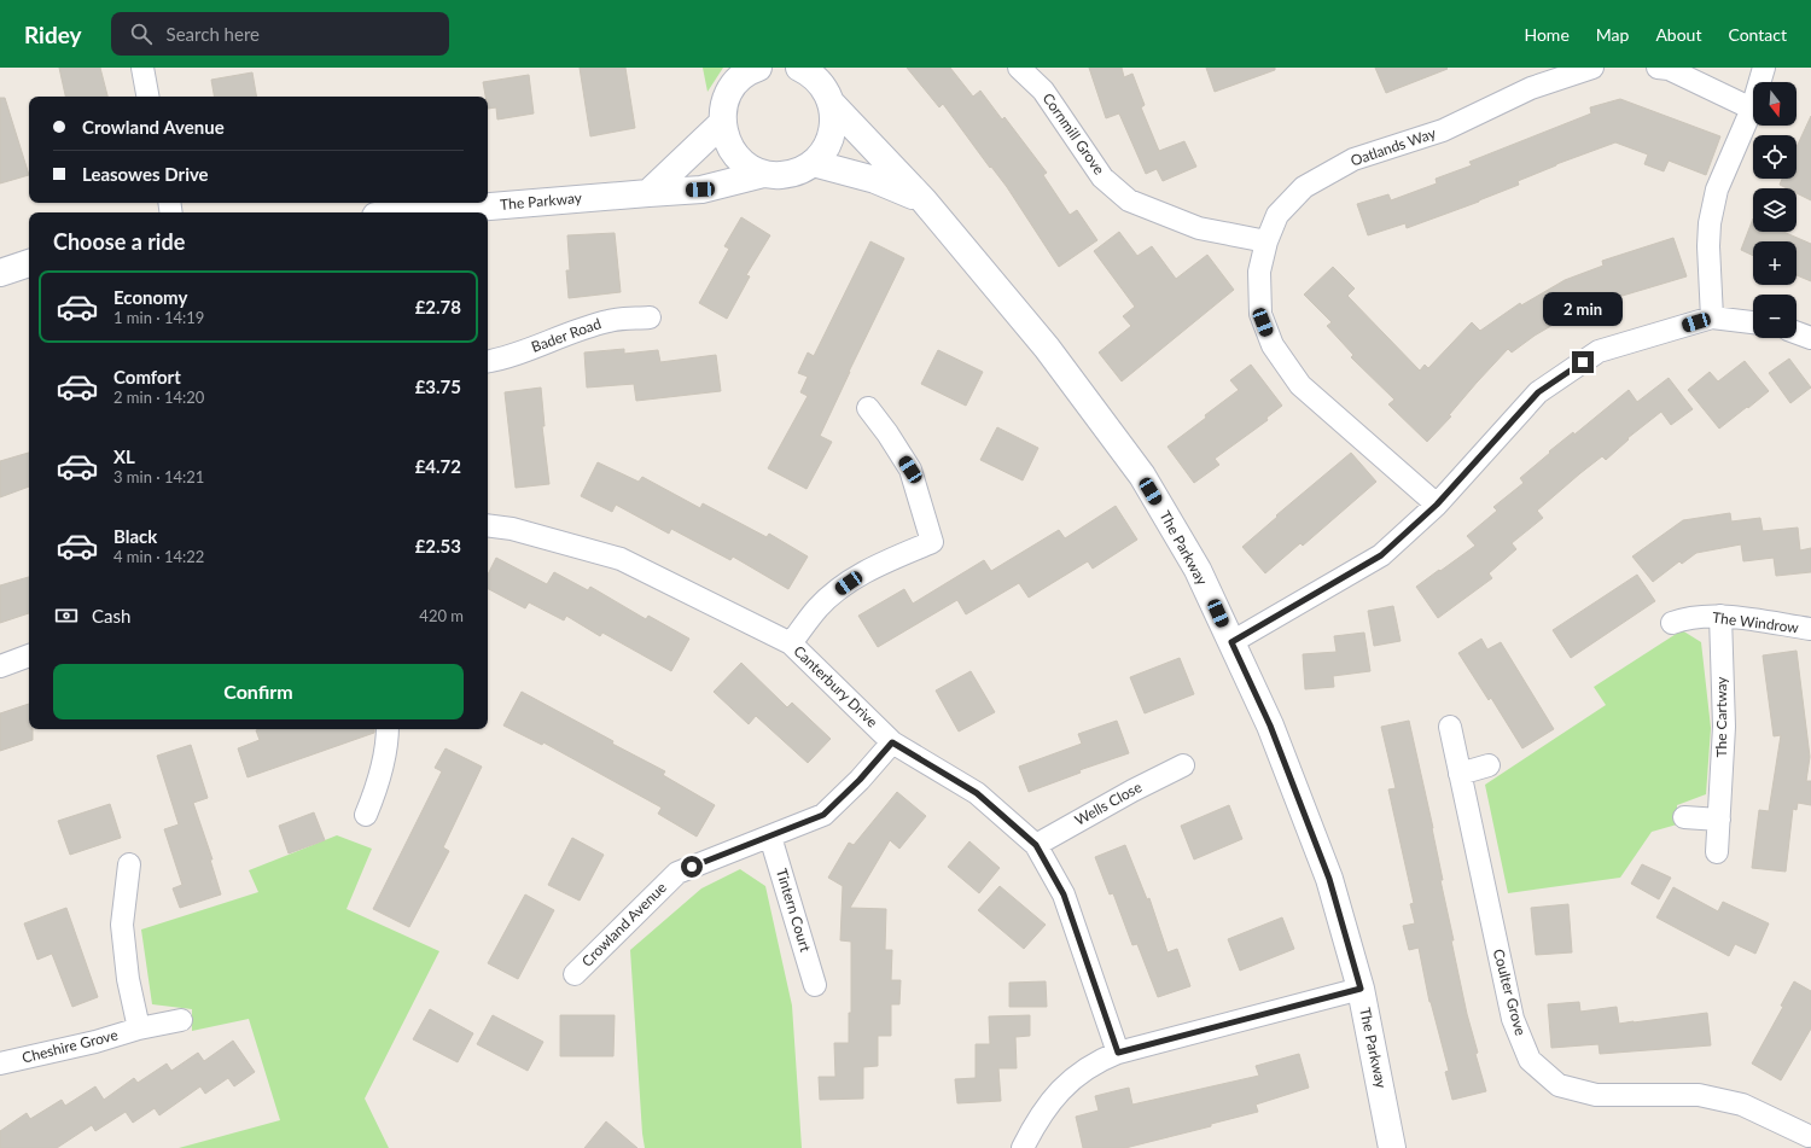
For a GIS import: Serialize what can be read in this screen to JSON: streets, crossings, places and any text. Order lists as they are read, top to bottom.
{
  "streets": {
    "street": [
      "Cornmill Grove",
      "Oatlands Way",
      "The Parkway",
      "Bader Road",
      "The Windrow",
      "Canterbury Drive",
      "The Cartway",
      "Wells Close",
      "Tintern Court",
      "Crowland Avenue",
      "Coulter Grove",
      "Cheshire Grove"
    ]
  },
  "crossings": [
    ["Cornmill Grove", "Oatlands Way"],
    ["The Windrow", "The Cartway"],
    ["Canterbury Drive", "Wells Close"],
    ["Canterbury Drive", "Crowland Avenue"],
    ["Tintern Court", "Crowland Avenue"]
  ],
  "north": "bottom",
  "page": {
    "header": "Ridey",
    "search": "Search here",
    "nav": [
      "Home",
      "Map",
      "About",
      "Contact"
    ],
    "map_buttons": ["+", "−"],
    "banner": ["Crowland Avenue", "Leasowes Drive"],
    "heading": "Choose a ride",
    "list": [
      {
        "name": "Economy",
        "note": "1 min · 14:19",
        "value": "£2.78"
      },
      {
        "name": "Comfort",
        "note": "2 min · 14:20",
        "value": "£3.75"
      },
      {
        "name": "XL",
        "note": "3 min · 14:21",
        "value": "£4.72"
      },
      {
        "name": "Black",
        "note": "4 min · 14:22",
        "value": "£2.53"
      }
    ],
    "bubble": "2 min",
    "pay": ["Cash", "420 m"],
    "buttons": "Confirm"
  }
}
